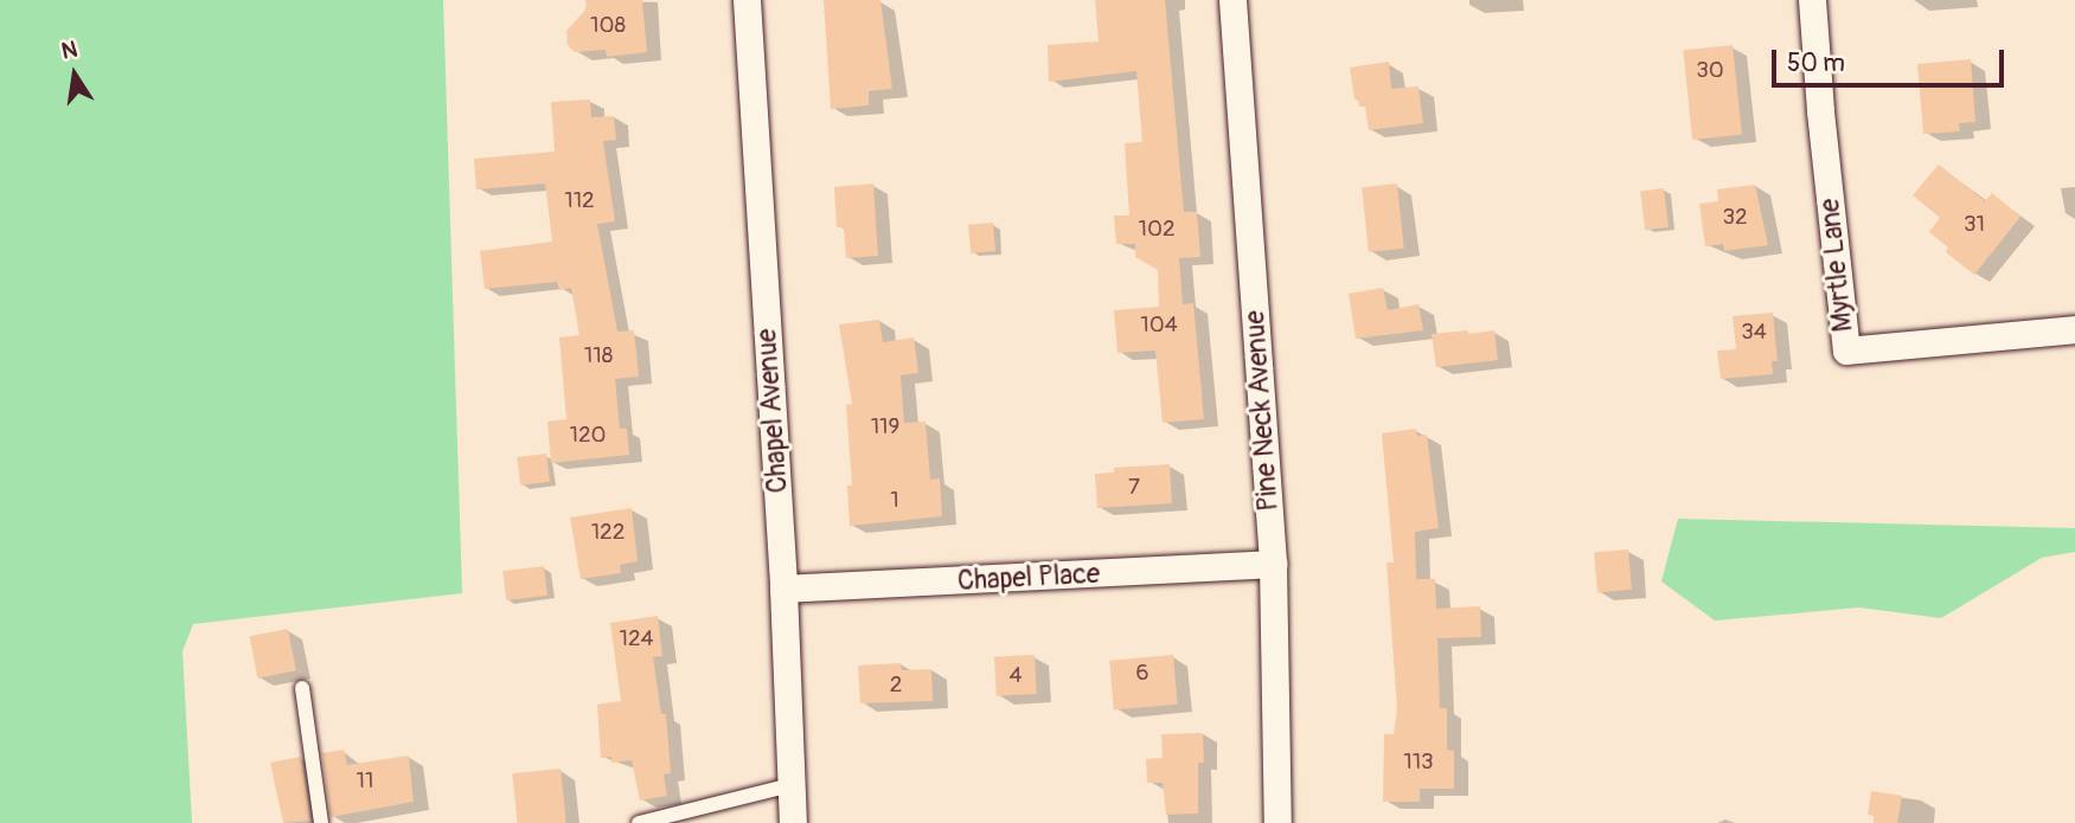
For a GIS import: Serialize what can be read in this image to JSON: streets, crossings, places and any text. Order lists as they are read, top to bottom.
{
  "streets": {
    "street": [
      "Myrtle Lane",
      "Chapel Avenue",
      "Pine Neck Avenue",
      "Chapel Place"
    ]
  },
  "crossings": [
    ["Chapel Avenue", "Chapel Place"],
    ["Pine Neck Avenue", "Chapel Place"]
  ],
  "house_numbers": [
    "108",
    "30",
    "112",
    "32",
    "31",
    "102",
    "104",
    "34",
    "118",
    "119",
    "120",
    "7",
    "1",
    "122",
    "124",
    "6",
    "4",
    "2",
    "113",
    "11"
  ],
  "scale_bar": "50 m",
  "north": "top"
}
